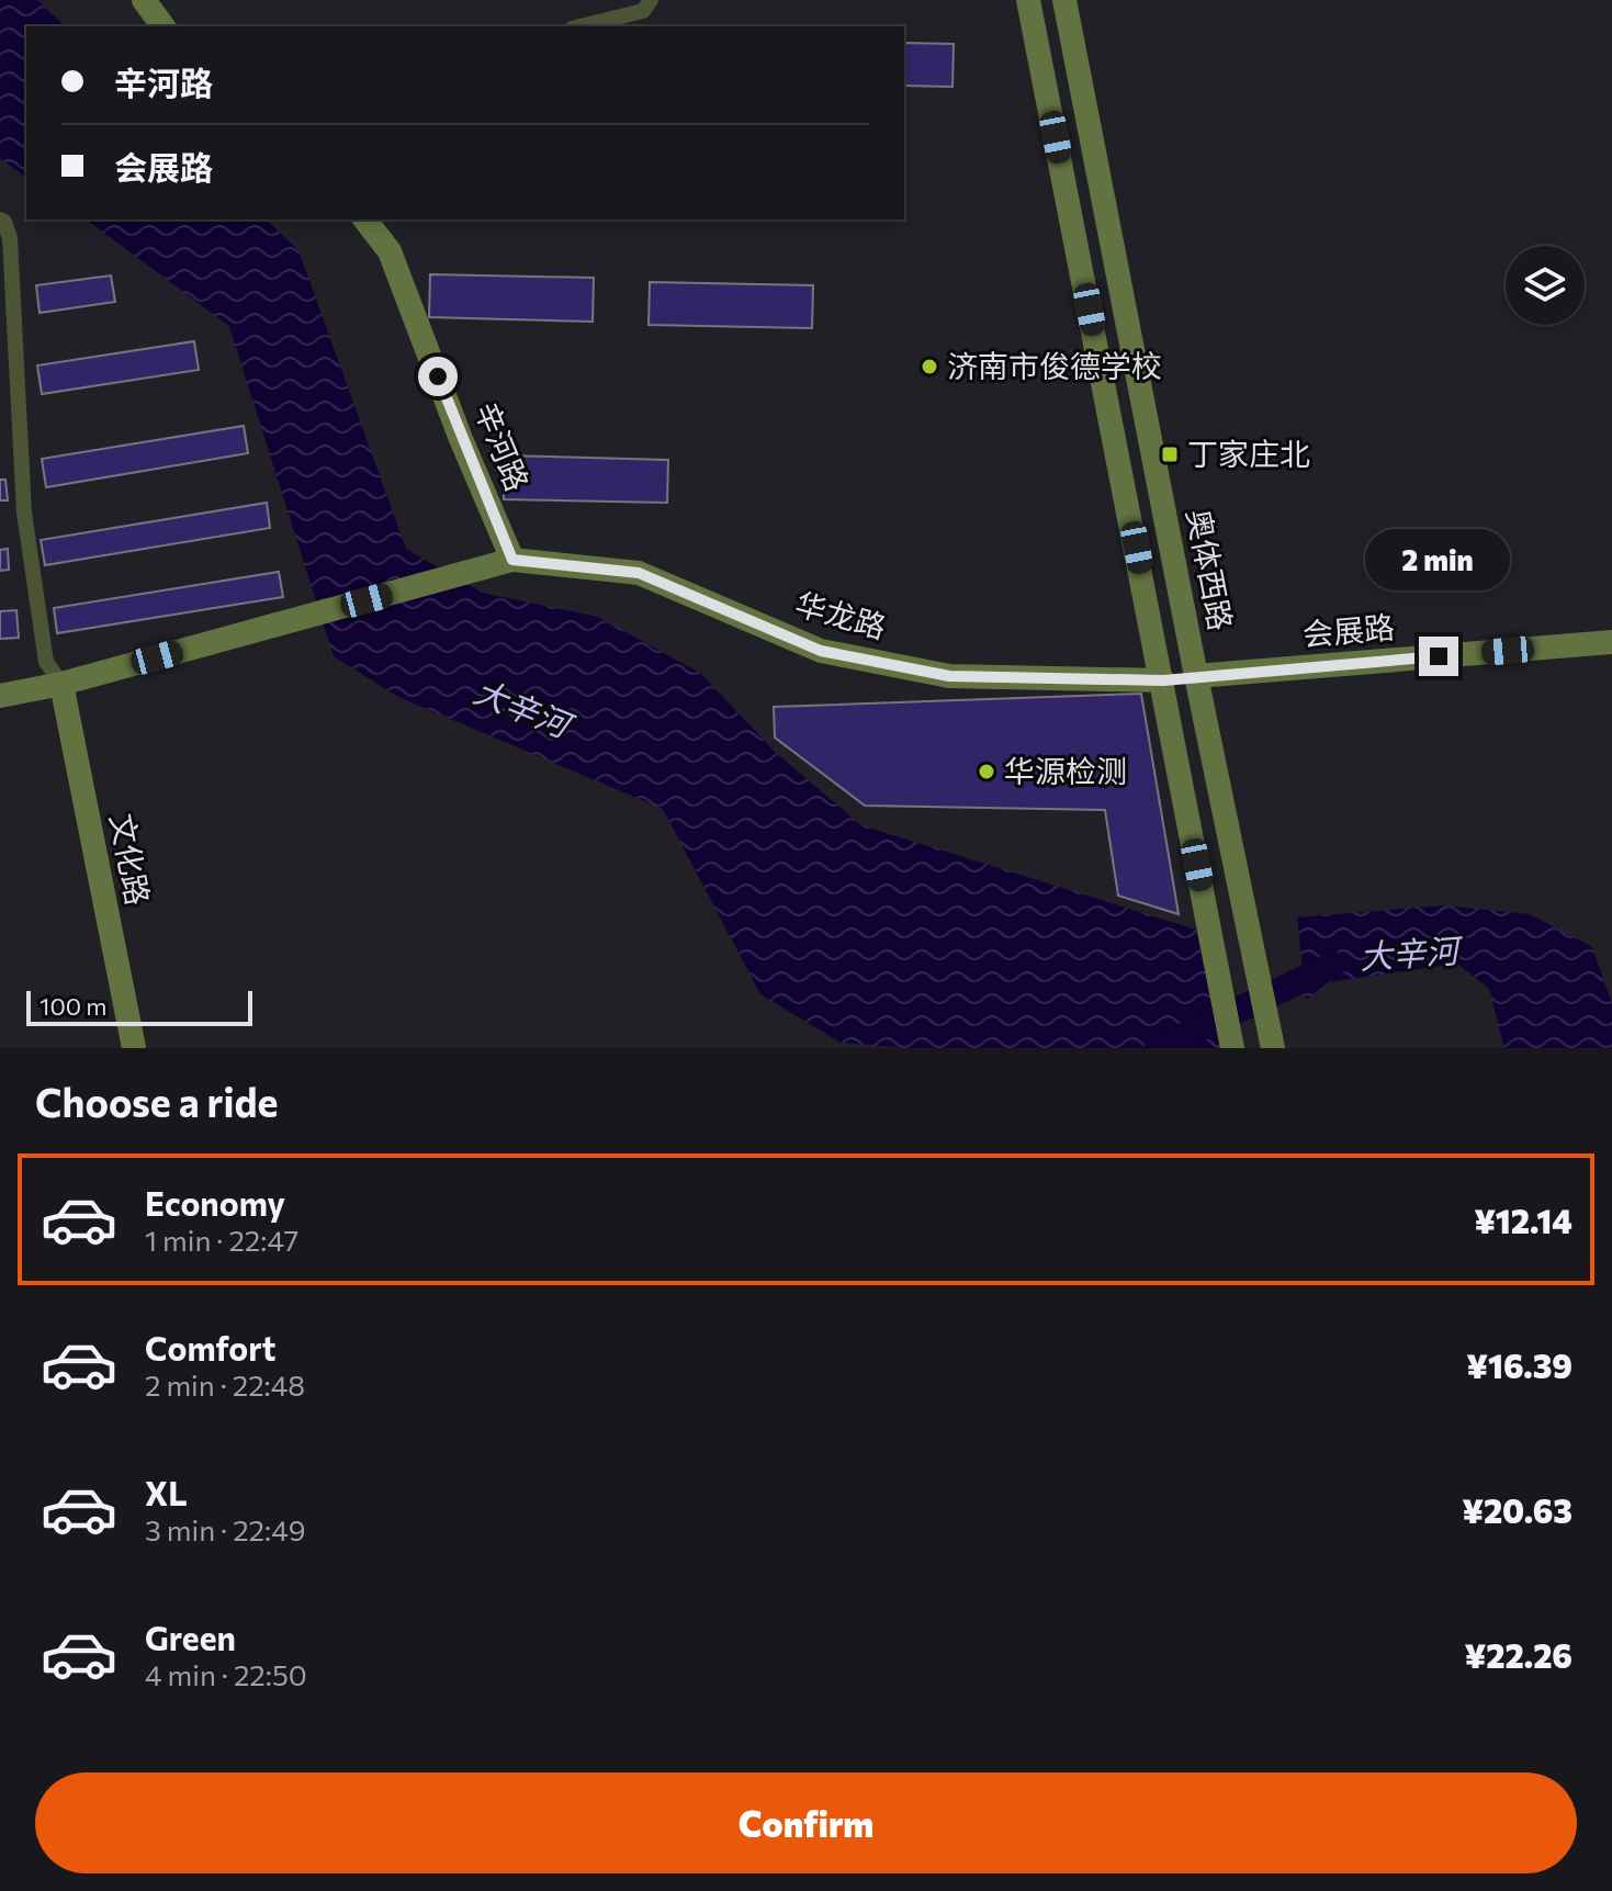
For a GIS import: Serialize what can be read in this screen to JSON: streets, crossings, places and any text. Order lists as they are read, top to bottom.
{
  "streets": {
    "main road": [
      "辛河路",
      "奥体西路",
      "华龙路",
      "会展路",
      "文化路"
    ]
  },
  "crossings": [
    ["辛河路", "华龙路"],
    ["奥体西路", "会展路"]
  ],
  "water": ["大辛河"],
  "places": {
    "other": ["济南市俊德学校", "华源检测"],
    "transit": ["丁家庄北"]
  },
  "scale_bar": "100 m",
  "page": {
    "banner": ["辛河路", "会展路"],
    "bubble": "2 min",
    "scale": "100 m",
    "heading": "Choose a ride",
    "list": [
      {
        "name": "Economy",
        "note": "1 min · 22:47",
        "value": "¥12.14"
      },
      {
        "name": "Comfort",
        "note": "2 min · 22:48",
        "value": "¥16.39"
      },
      {
        "name": "XL",
        "note": "3 min · 22:49",
        "value": "¥20.63"
      },
      {
        "name": "Green",
        "note": "4 min · 22:50",
        "value": "¥22.26"
      }
    ],
    "buttons": "Confirm"
  }
}
